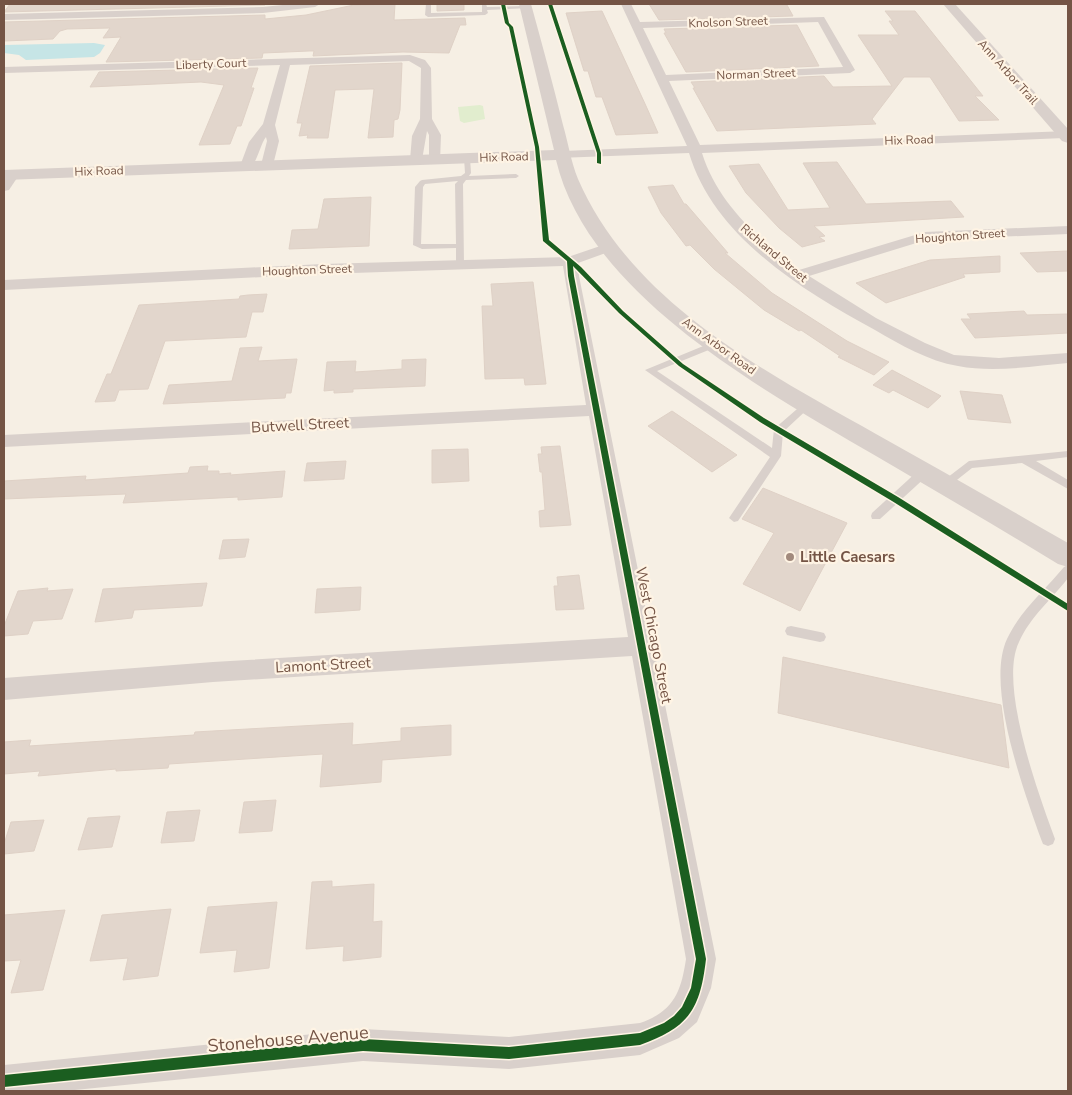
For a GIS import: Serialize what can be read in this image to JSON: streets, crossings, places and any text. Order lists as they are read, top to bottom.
{
  "streets": {
    "main road": ["Ann Arbor Trail", "Hix Road", "Ann Arbor Road"],
    "street": [
      "Knolson Street",
      "Liberty Court",
      "Norman Street",
      "Houghton Street",
      "Richland Street",
      "Butwell Street",
      "West Chicago Street",
      "Lamont Street",
      "Stonehouse Avenue"
    ]
  },
  "crossings": [
    ["Knolson Street", "Norman Street"],
    ["Knolson Street", "Richland Street"],
    ["Ann Arbor Trail", "Hix Road"],
    ["Norman Street", "Richland Street"],
    ["Hix Road", "Richland Street"],
    ["Hix Road", "Ann Arbor Road"],
    ["Houghton Street", "Richland Street"],
    ["Houghton Street", "Ann Arbor Road"],
    ["Houghton Street", "West Chicago Street"],
    ["Butwell Street", "West Chicago Street"],
    ["West Chicago Street", "Lamont Street"],
    ["West Chicago Street", "Stonehouse Avenue"]
  ],
  "places": ["Little Caesars"]
}
